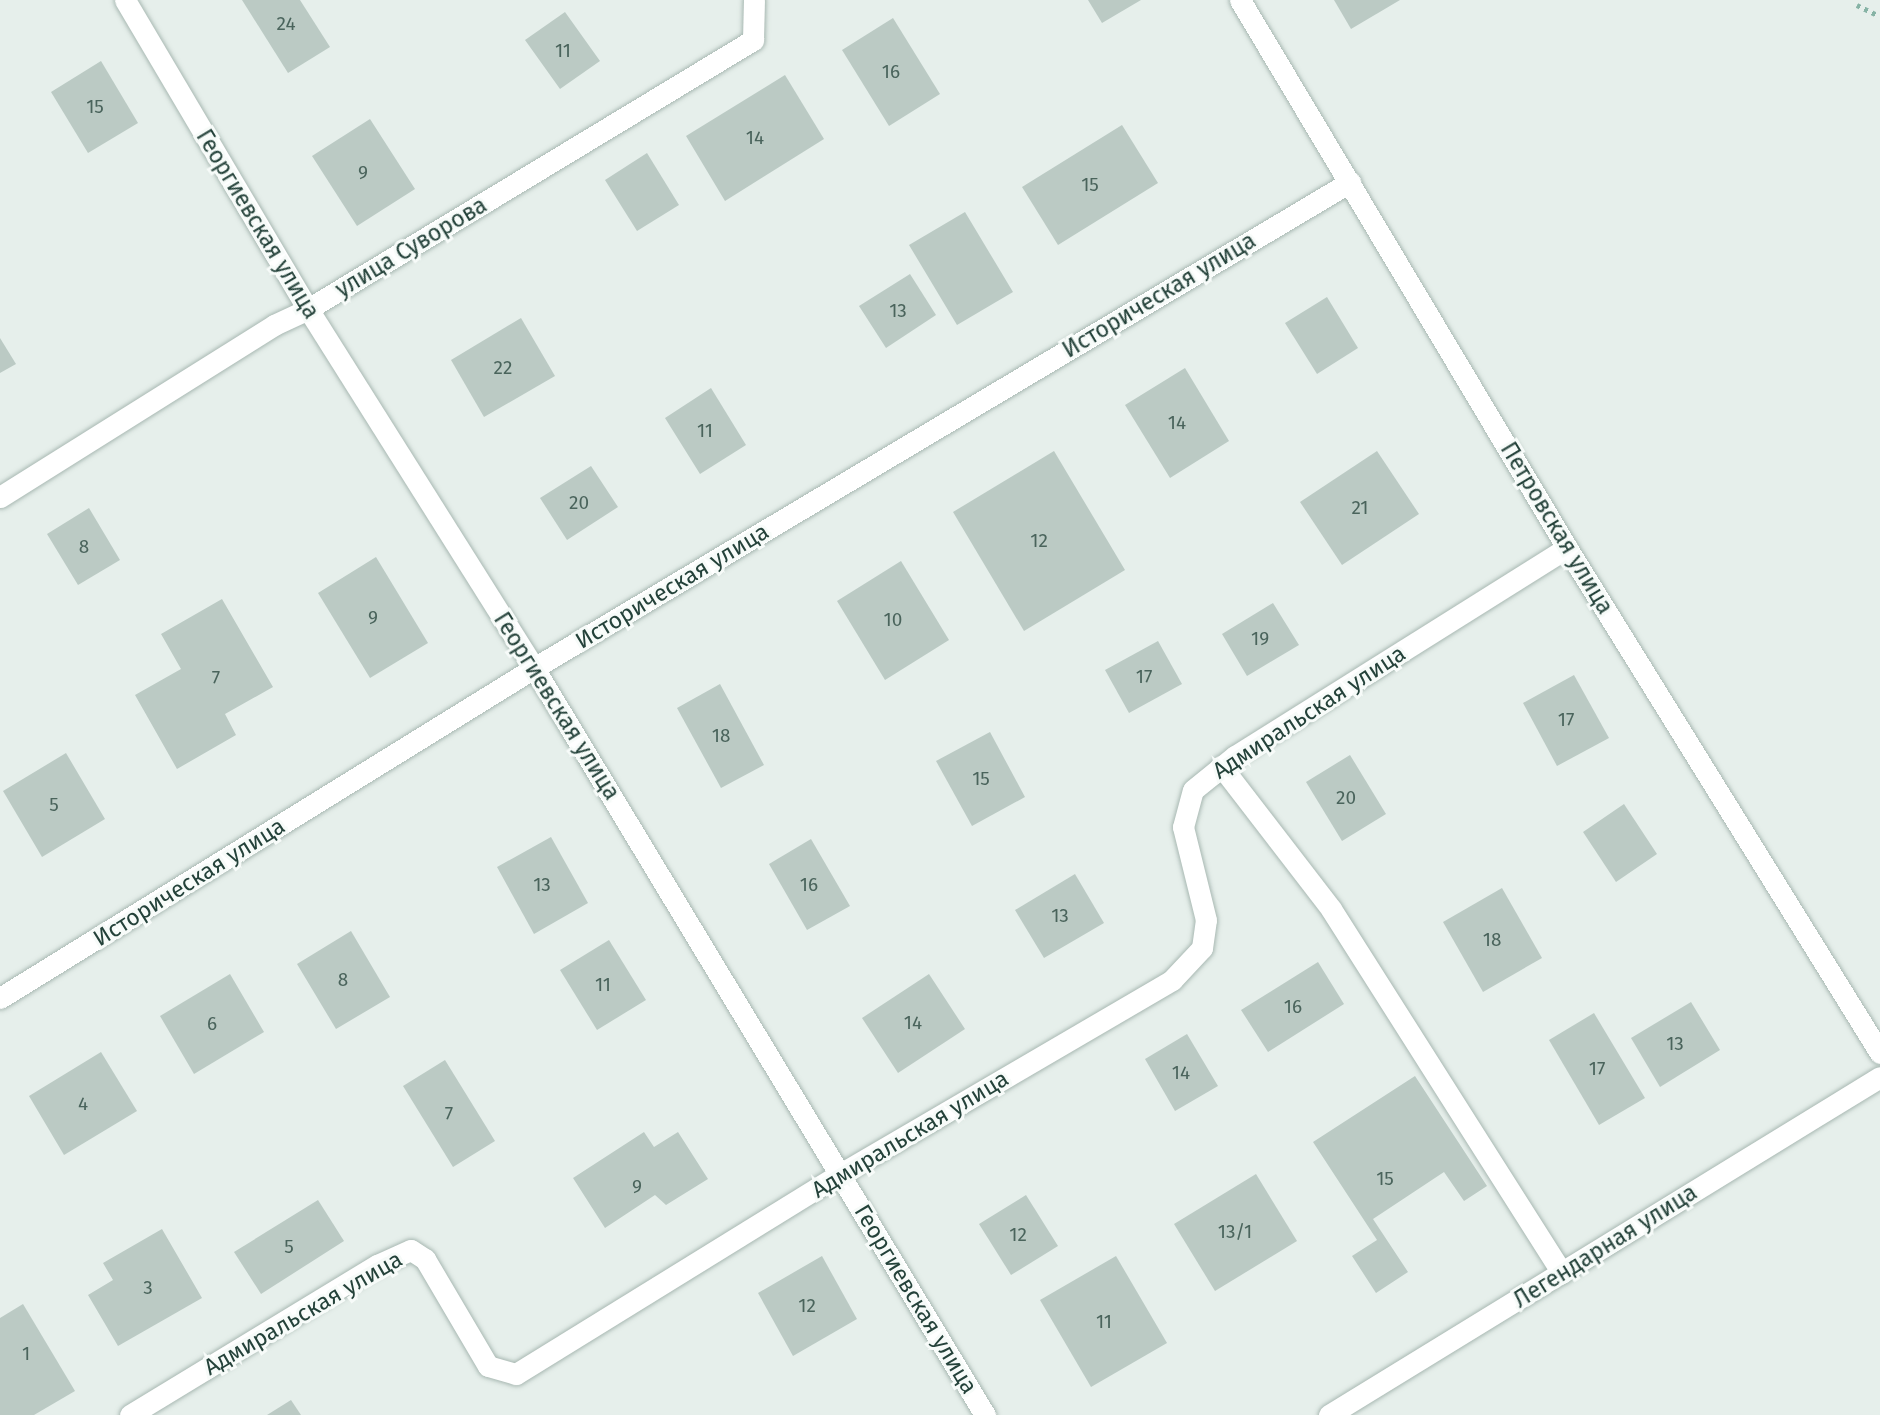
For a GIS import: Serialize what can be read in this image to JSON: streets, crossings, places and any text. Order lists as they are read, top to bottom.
{
  "streets": {
    "street": [
      "Георгиевская улица",
      "улица Суворова",
      "Историческая улица",
      "Петровская улица",
      "Адмиральская улица",
      "Легендарная улица"
    ]
  },
  "crossings": [
    ["Георгиевская улица", "улица Суворова"],
    ["Георгиевская улица", "Историческая улица"],
    ["Георгиевская улица", "Адмиральская улица"],
    ["Историческая улица", "Петровская улица"],
    ["Петровская улица", "Адмиральская улица"]
  ],
  "house_numbers": [
    "24",
    "11",
    "16",
    "15",
    "14",
    "9",
    "15",
    "13",
    "22",
    "14",
    "11",
    "20",
    "21",
    "12",
    "8",
    "9",
    "10",
    "19",
    "17",
    "7",
    "17",
    "18",
    "15",
    "20",
    "5",
    "13",
    "16",
    "13",
    "18",
    "8",
    "11",
    "16",
    "14",
    "6",
    "13",
    "17",
    "14",
    "4",
    "7",
    "15",
    "9",
    "13/1",
    "12",
    "5",
    "3",
    "12",
    "11",
    "1"
  ]
}
